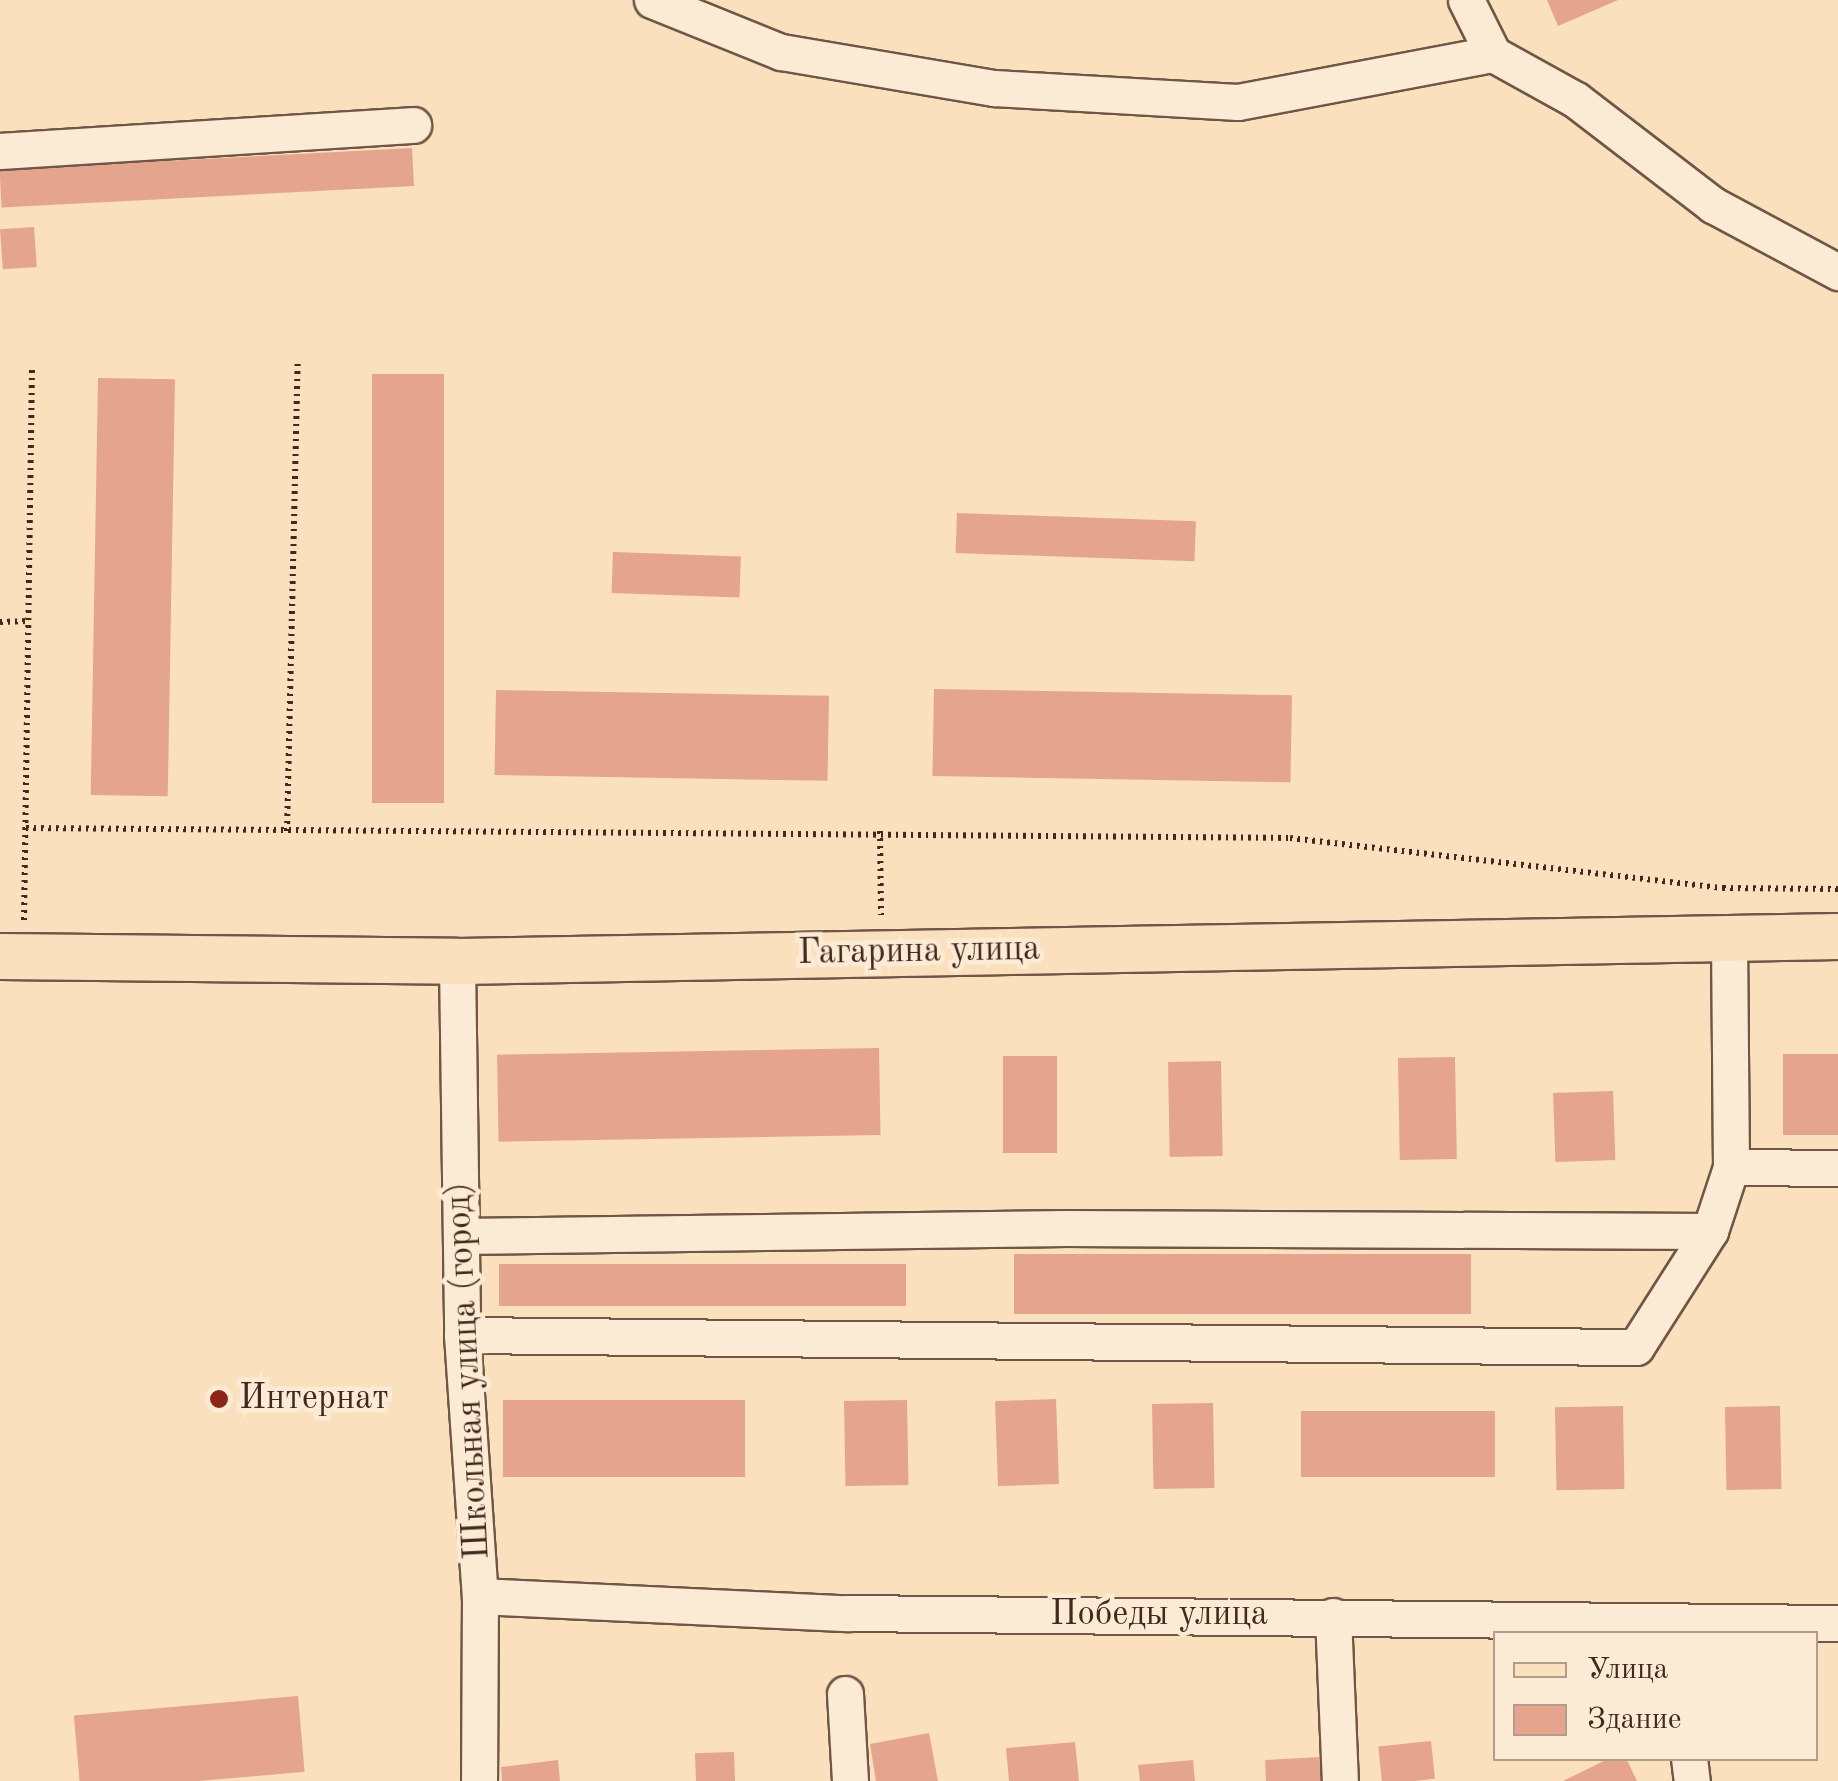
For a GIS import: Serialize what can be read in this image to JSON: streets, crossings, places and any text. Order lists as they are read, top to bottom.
{
  "streets": {
    "main road": ["Гагарина улица"],
    "street": ["Школьная улица (город)", "Победы улица"]
  },
  "crossings": [
    ["Гагарина улица", "Школьная улица (город)"],
    ["Школьная улица (город)", "Победы улица"]
  ],
  "places": ["Интернат"],
  "legend": ["Улица", "Здание"]
}
